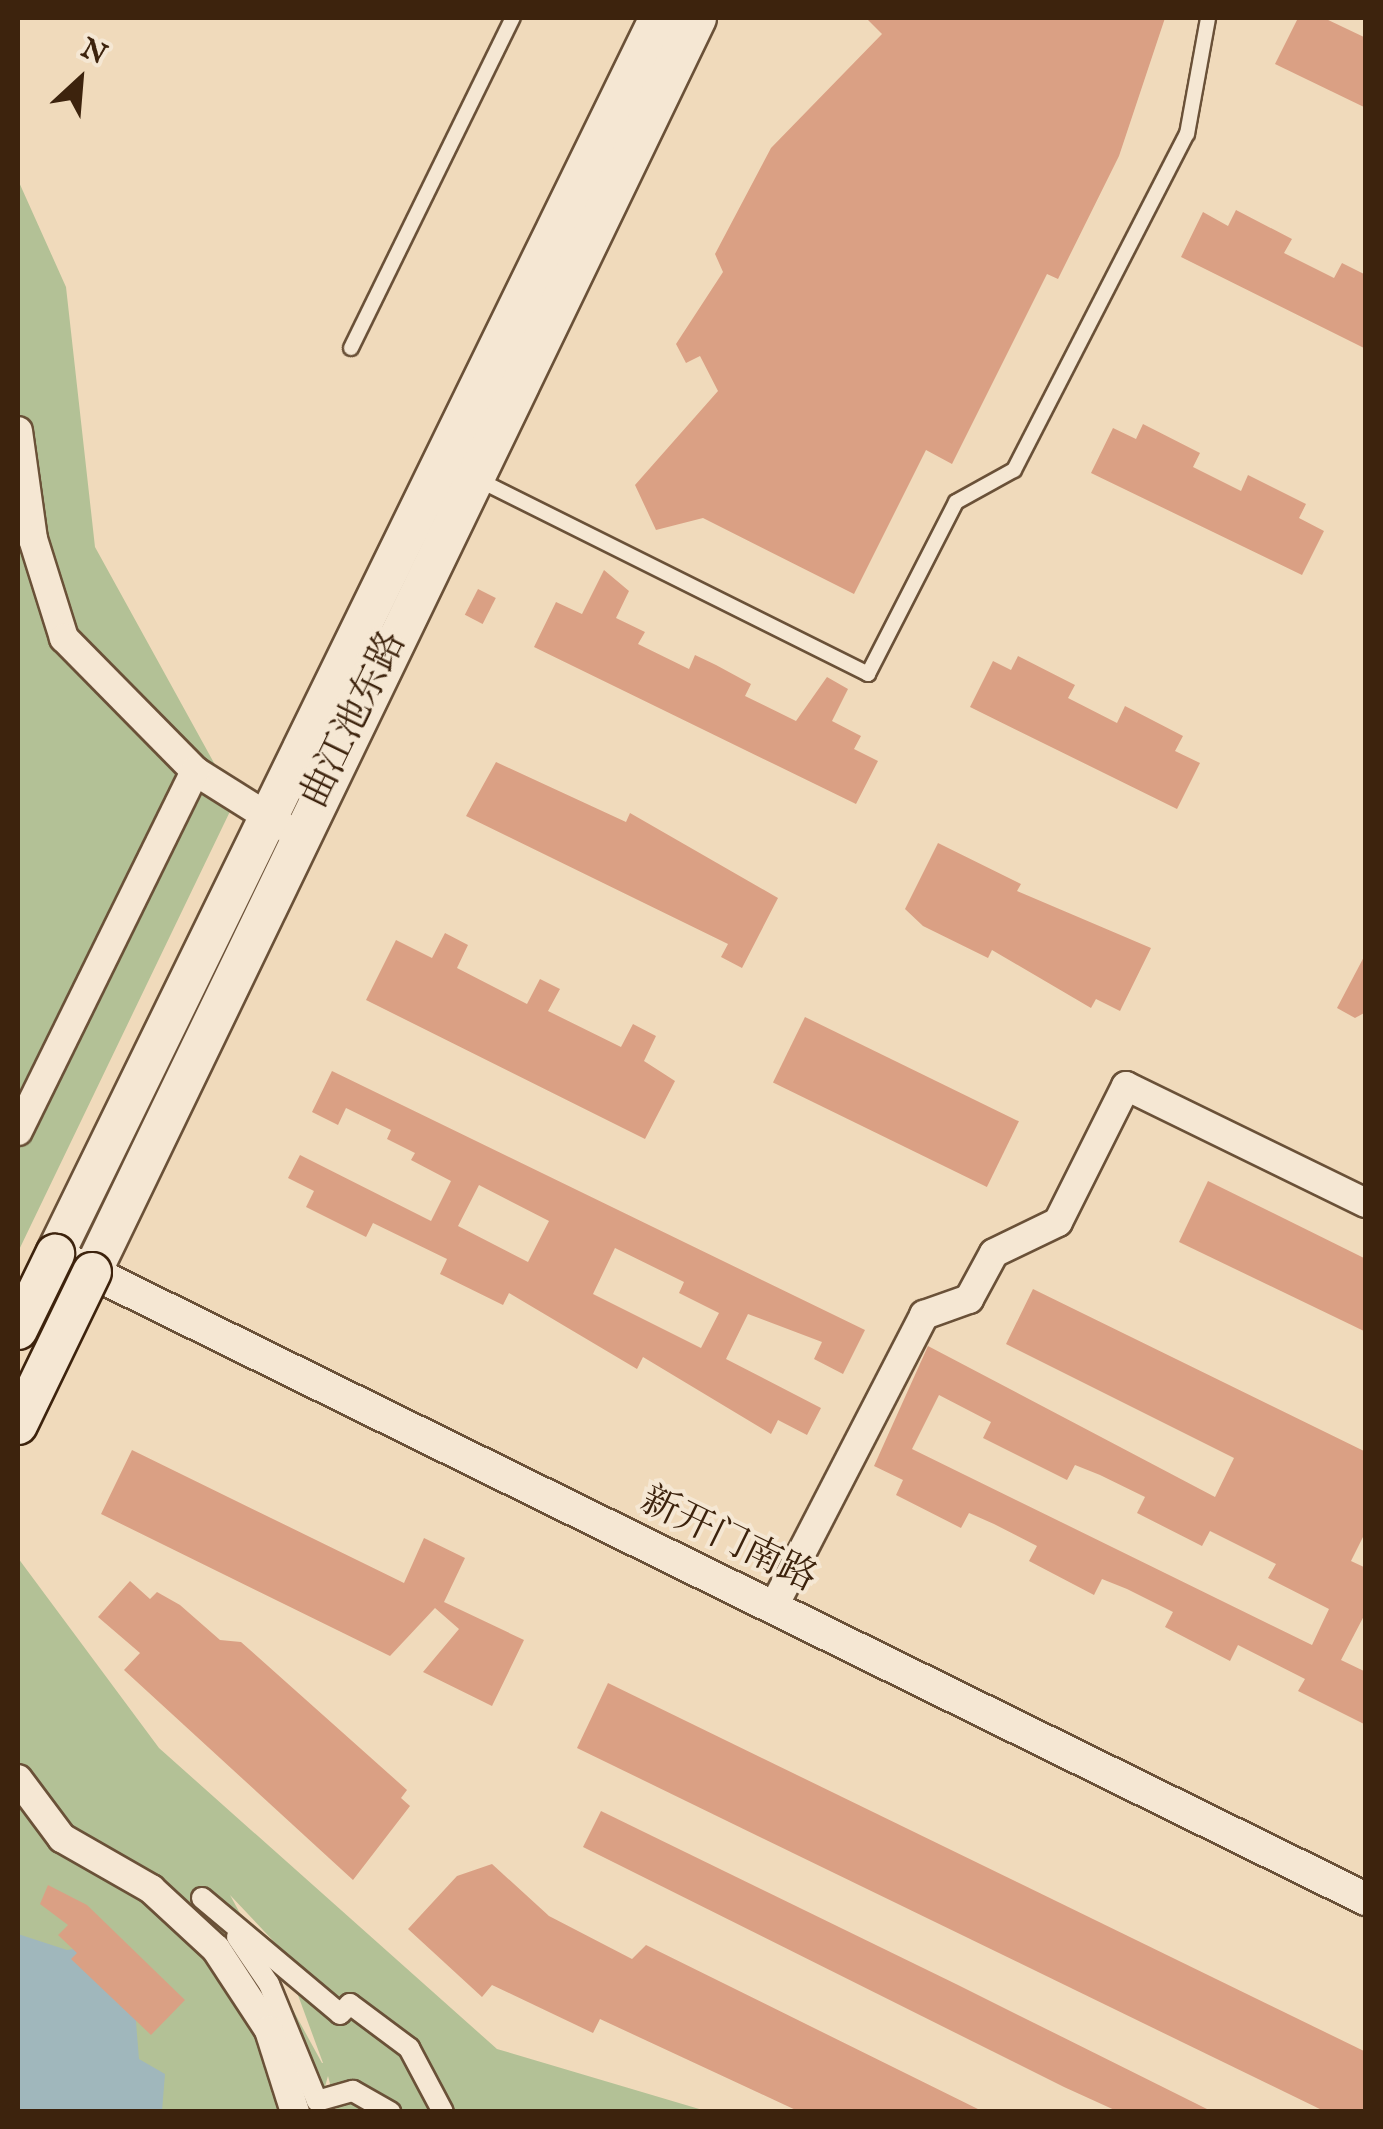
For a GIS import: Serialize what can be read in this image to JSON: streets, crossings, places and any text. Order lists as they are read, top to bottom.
{
  "streets": {
    "main road": ["曲江池东路"],
    "street": ["新开门南路"]
  },
  "crossings": [
    ["曲江池东路", "新开门南路"]
  ],
  "north": "top right"
}
